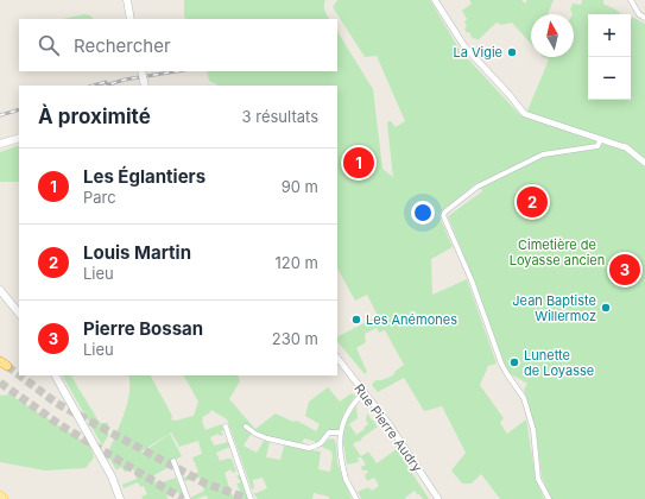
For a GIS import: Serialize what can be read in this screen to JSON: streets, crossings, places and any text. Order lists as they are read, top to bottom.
{
  "streets": {
    "street": ["Rue Pierre Audry"]
  },
  "parks": ["Cimetière de Loyasse ancien"],
  "places": [
    "La Vigie",
    "Jean Baptiste Willermoz",
    "Les Anémones",
    "Lunette de Loyasse"
  ],
  "north": "top",
  "page": {
    "map_buttons": ["+", "−"],
    "search": "Rechercher",
    "heading": ["À proximité", "3 résultats"],
    "pins": ["1", "2", "3"],
    "list": [
      {
        "mark": "1",
        "name": "Les Églantiers",
        "note": "Parc",
        "value": "90 m"
      },
      {
        "mark": "2",
        "name": "Louis Martin",
        "note": "Lieu",
        "value": "120 m"
      },
      {
        "mark": "3",
        "name": "Pierre Bossan",
        "note": "Lieu",
        "value": "230 m"
      }
    ]
  }
}
